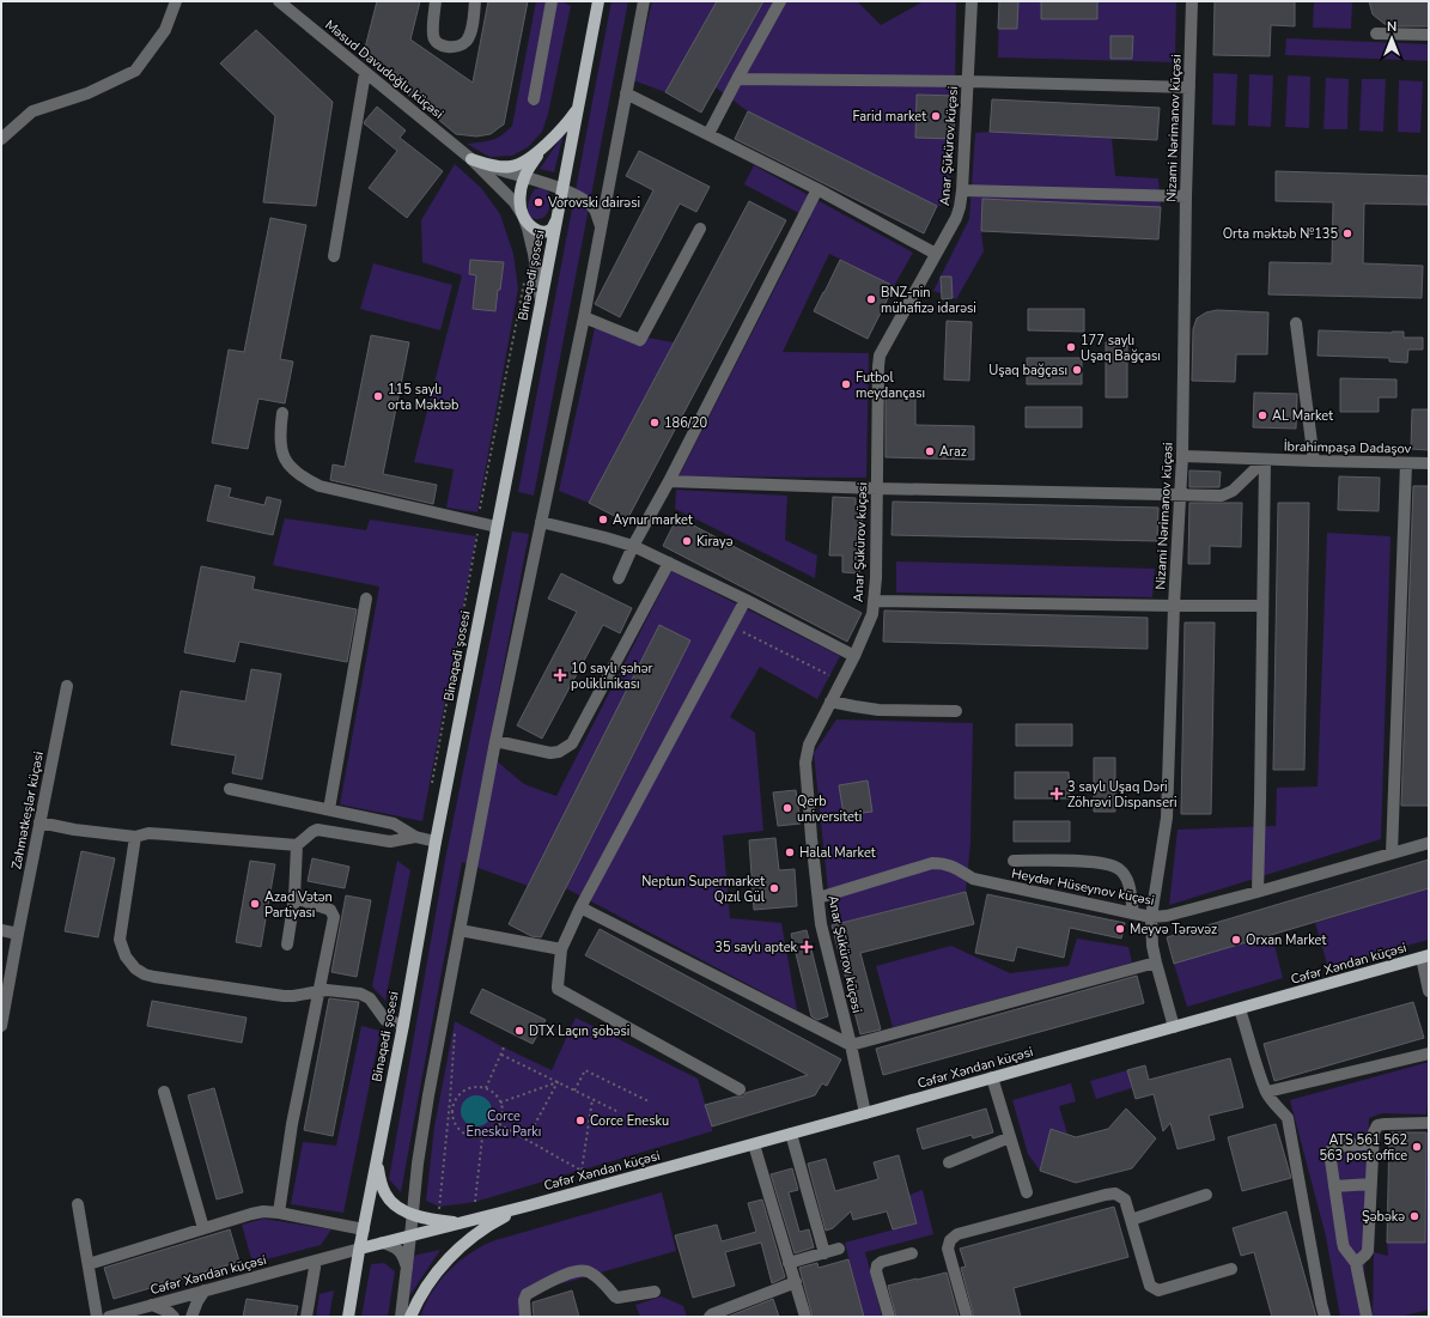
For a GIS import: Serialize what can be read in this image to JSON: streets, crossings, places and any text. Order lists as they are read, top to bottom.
{
  "streets": {
    "main road": ["Binəqədi şosesi", "Cəfər Xəndan küçəsi"],
    "street": [
      "Məsud Davudoğlu küçəsi",
      "Nizami Nərimanov küçəsi",
      "Anar Şükürov küçəsi",
      "İbrahimpaşa Dadaşov",
      "Zəhmətkeşlər küçəsi",
      "Heydər Hüseynov küçəsi"
    ]
  },
  "crossings": [
    ["Nizami Nərimanov küçəsi", "İbrahimpaşa Dadaşov"],
    ["Nizami Nərimanov küçəsi", "Heydər Hüseynov küçəsi"],
    ["Nizami Nərimanov küçəsi", "Cəfər Xəndan küçəsi"],
    ["Anar Şükürov küçəsi", "Heydər Hüseynov küçəsi"],
    ["Anar Şükürov küçəsi", "Cəfər Xəndan küçəsi"],
    ["Binəqədi şosesi", "Cəfər Xəndan küçəsi"]
  ],
  "parks": ["Corce Enesku Parkı"],
  "places": {
    "other": [
      "Farid market",
      "Vorovski dairəsi",
      "Orta məktəb №135",
      "BNZ-nin mühafizə idarəsi",
      "177 saylı Uşaq Bağçası",
      "Uşaq bağçası",
      "Futbol meydançası",
      "115 saylı orta Məktəb",
      "AL Market",
      "186/20",
      "Araz",
      "Aynur market",
      "Kirayə",
      "Qerb universiteti",
      "Halal Market",
      "Neptun Supermarket Qızıl Gül",
      "Azad Vətən Partiyası",
      "Meyvə Tərəvəz",
      "Orxan Market",
      "DTX Laçın şöbəsi",
      "Corce Enesku",
      "ATS 561 562 563 post office",
      "Şəbəkə"
    ],
    "health": ["10 saylı şəhər poliklinikası", "3 saylı Uşaq Dəri Zöhrəvi Dispanseri", "35 saylı aptek"]
  },
  "north": "top"
}
